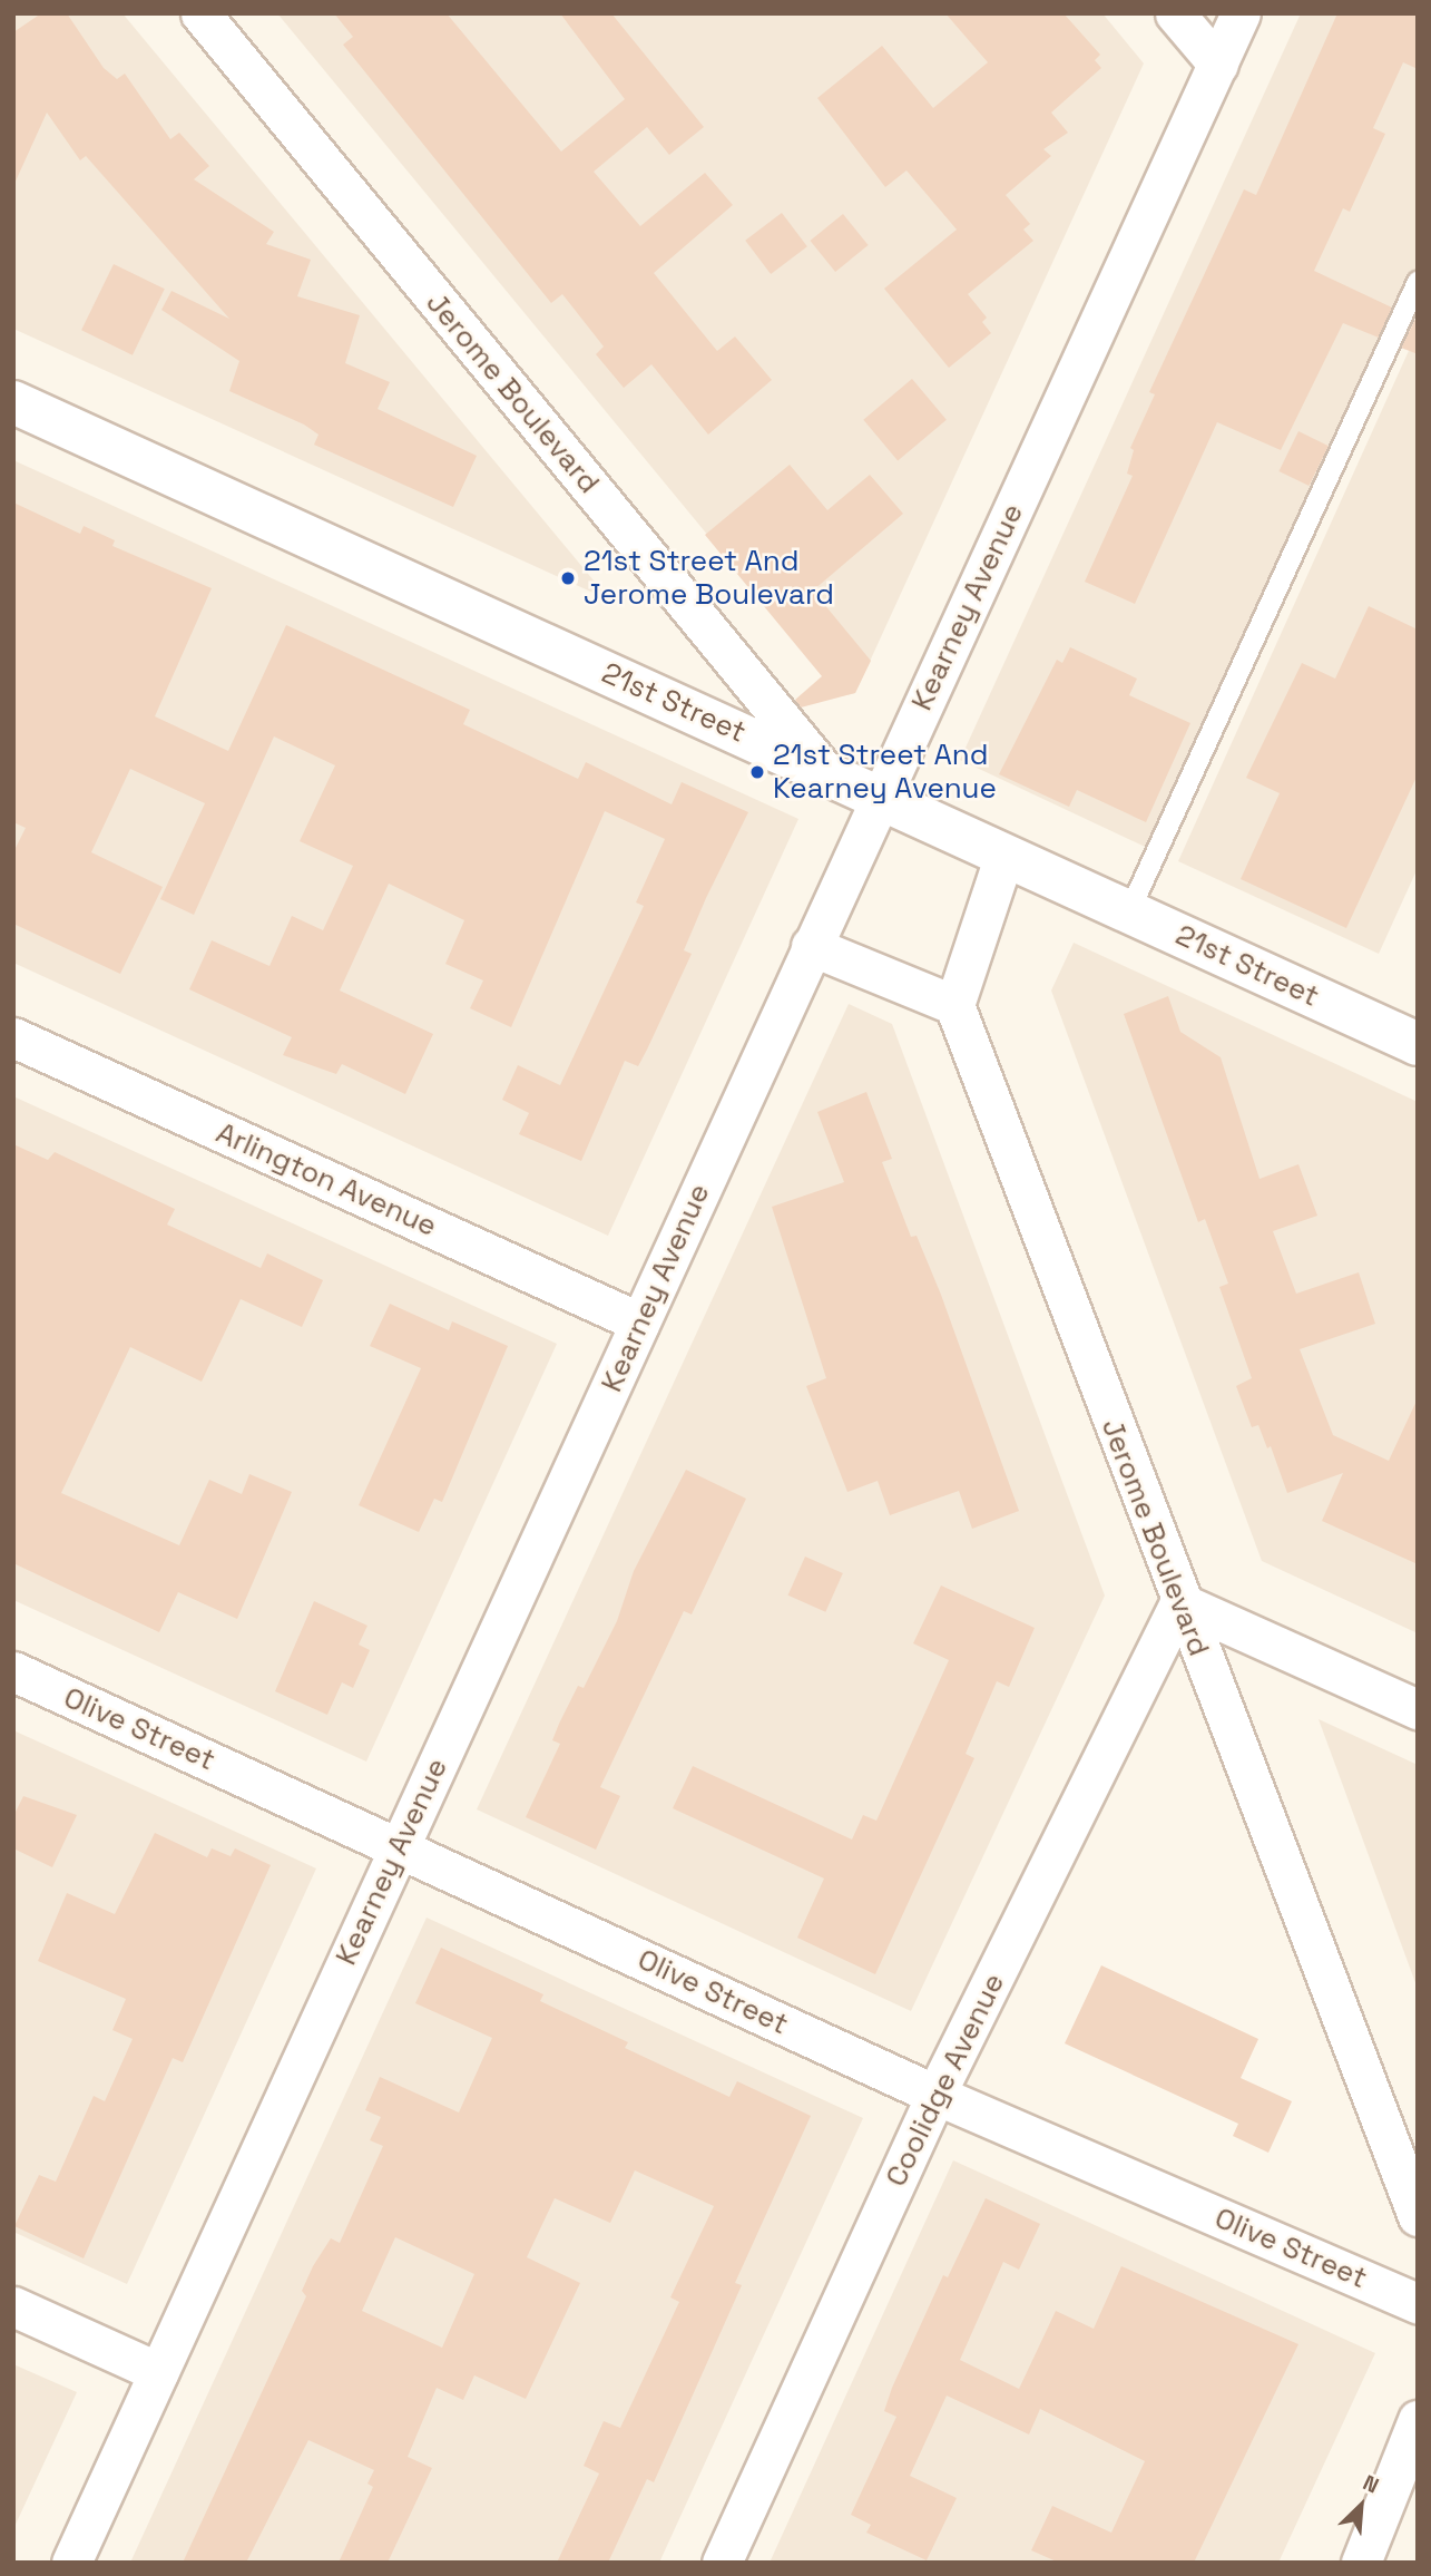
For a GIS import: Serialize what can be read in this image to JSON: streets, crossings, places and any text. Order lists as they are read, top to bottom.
{
  "streets": {
    "street": [
      "Jerome Boulevard",
      "Kearney Avenue",
      "21st Street",
      "Arlington Avenue",
      "Olive Street",
      "Coolidge Avenue"
    ]
  },
  "crossings": [
    ["Jerome Boulevard", "21st Street"],
    ["Jerome Boulevard", "Coolidge Avenue"],
    ["Kearney Avenue", "21st Street"],
    ["Kearney Avenue", "Arlington Avenue"],
    ["Kearney Avenue", "Olive Street"],
    ["Olive Street", "Coolidge Avenue"]
  ],
  "places": ["21st Street And Jerome Boulevard", "21st Street And Kearney Avenue"],
  "north": "top right"
}
